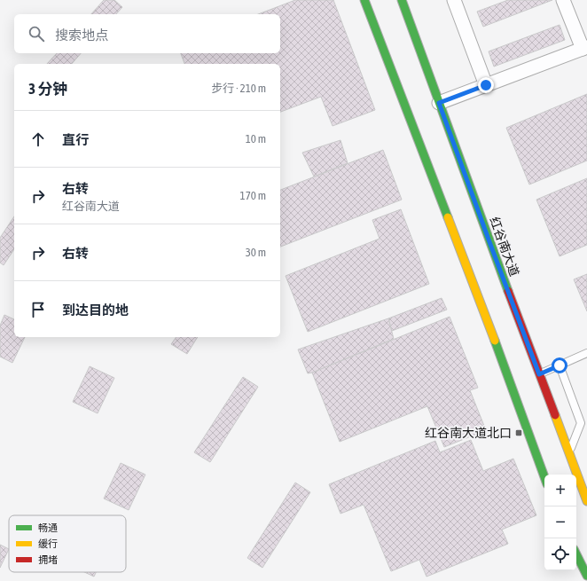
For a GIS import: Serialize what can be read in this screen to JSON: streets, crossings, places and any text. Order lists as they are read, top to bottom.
{
  "streets": {
    "main road": ["红谷南大道"]
  },
  "places": {
    "transit": ["红谷南大道北口"]
  },
  "legend": ["畅通", "缓行", "拥堵"],
  "page": {
    "search": "搜索地点",
    "heading": ["3 分钟", "步行 · 210 m"],
    "list": [
      ["直行", "10 m"],
      ["右转", "红谷南大道", "170 m"],
      ["右转", "30 m"],
      "到达目的地"
    ],
    "map_buttons": ["+", "−"]
  }
}
